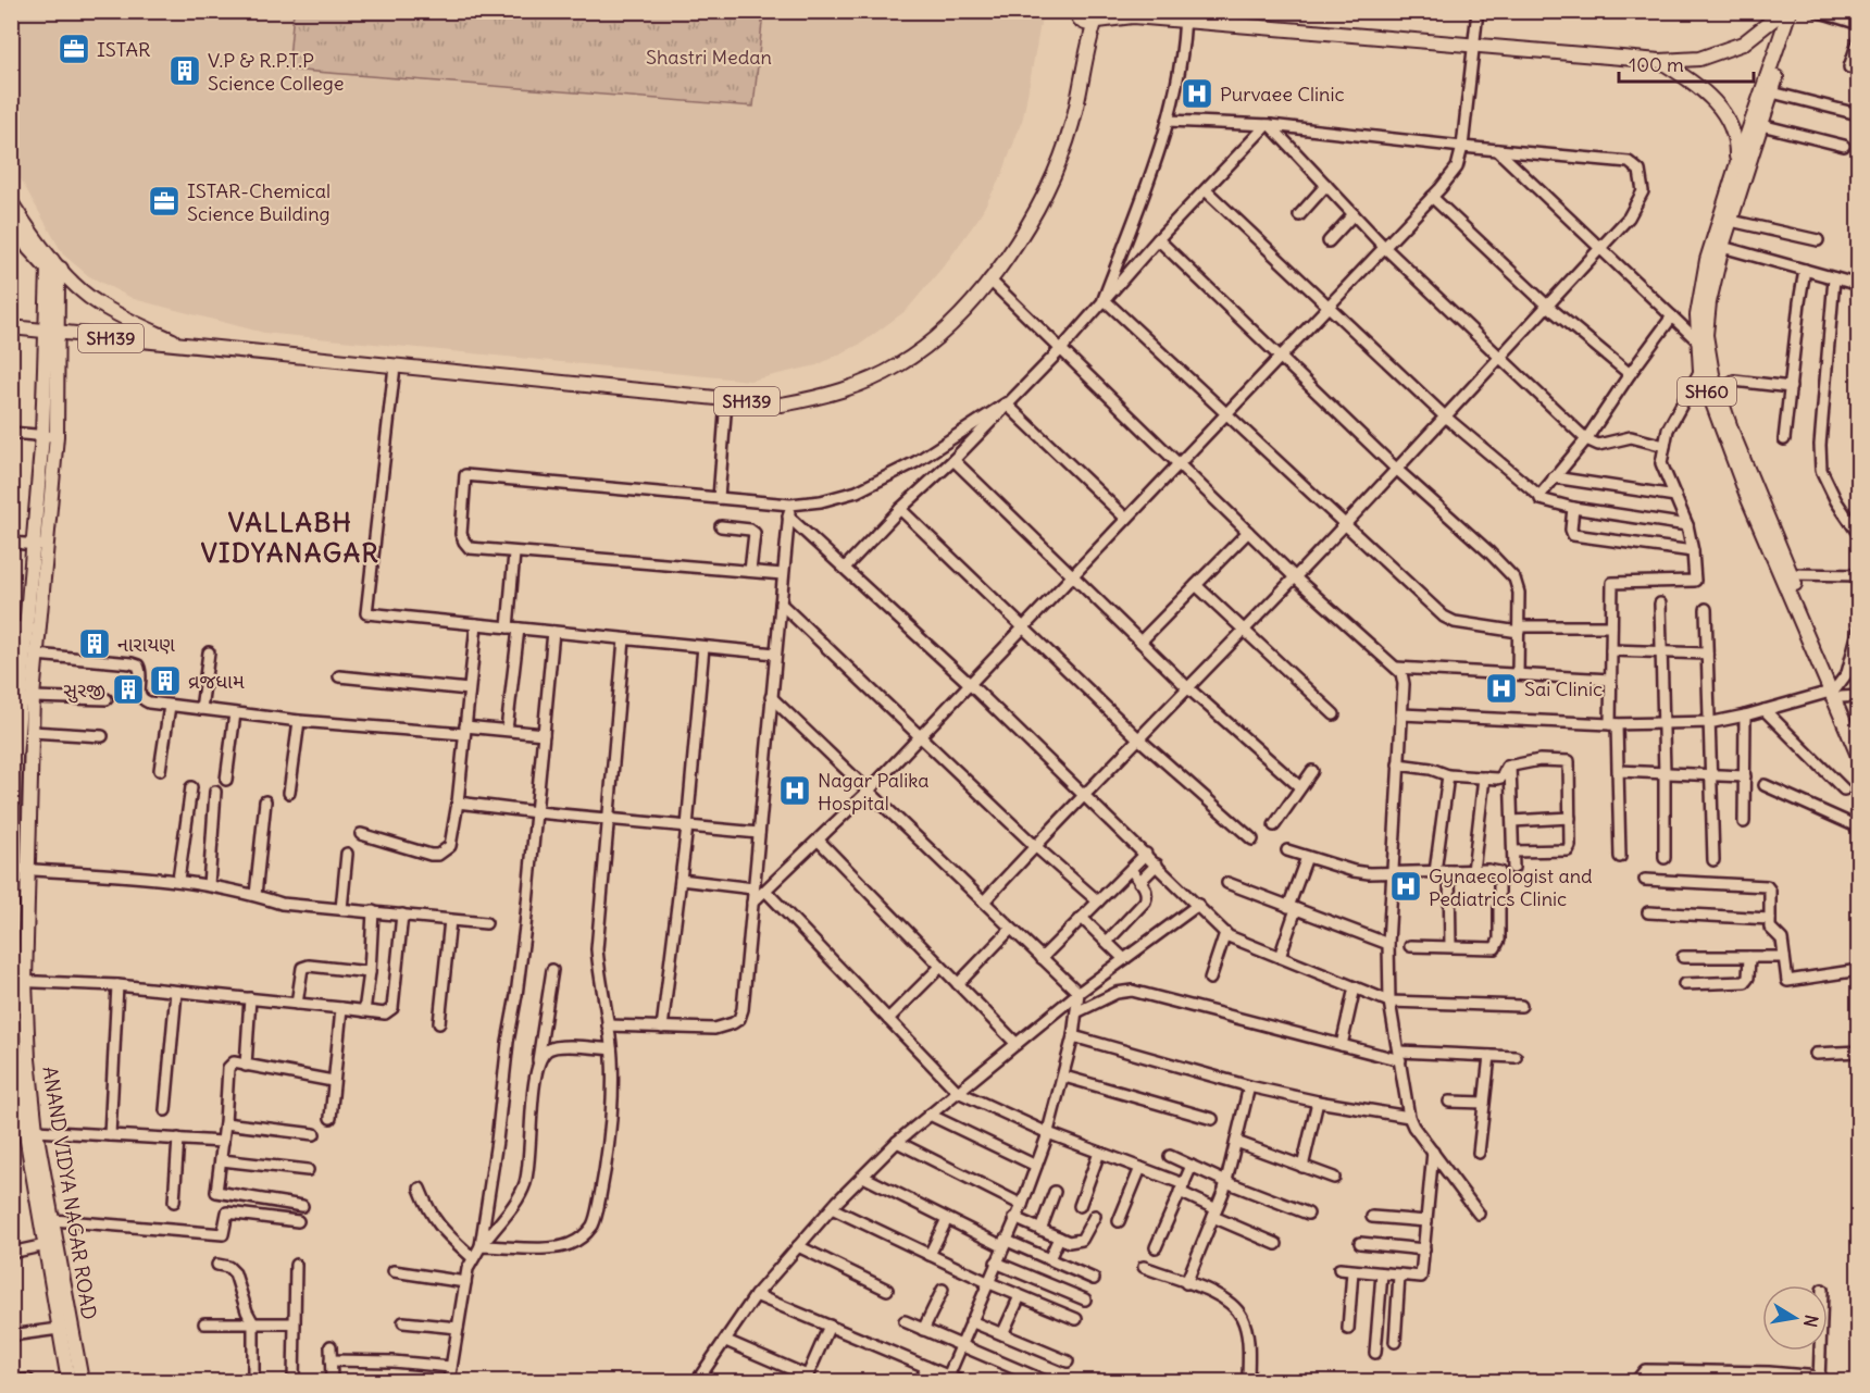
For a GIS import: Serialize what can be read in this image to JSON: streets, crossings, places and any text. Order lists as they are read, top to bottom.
{
  "streets": {
    "main road": ["SH139", "SH60", "ANAND VIDYA NAGAR ROAD"]
  },
  "crossings": [
    ["SH139", "ANAND VIDYA NAGAR ROAD"]
  ],
  "districts": ["VALLABH VIDYANAGAR"],
  "parks": ["Shastri Medan"],
  "places": {
    "office": ["ISTAR", "ISTAR-Chemical Science Building"],
    "building": [
      "V.P & R.P.T.P Science College",
      "નારાયણ",
      "વ્રજધામ",
      "સુરજી"
    ],
    "hospital": [
      "Purvaee Clinic",
      "Sai Clinic",
      "Nagar Palika Hospital",
      "Gynaecologist and Pediatrics Clinic"
    ]
  },
  "scale_bar": "100 m",
  "north": "right"
}
